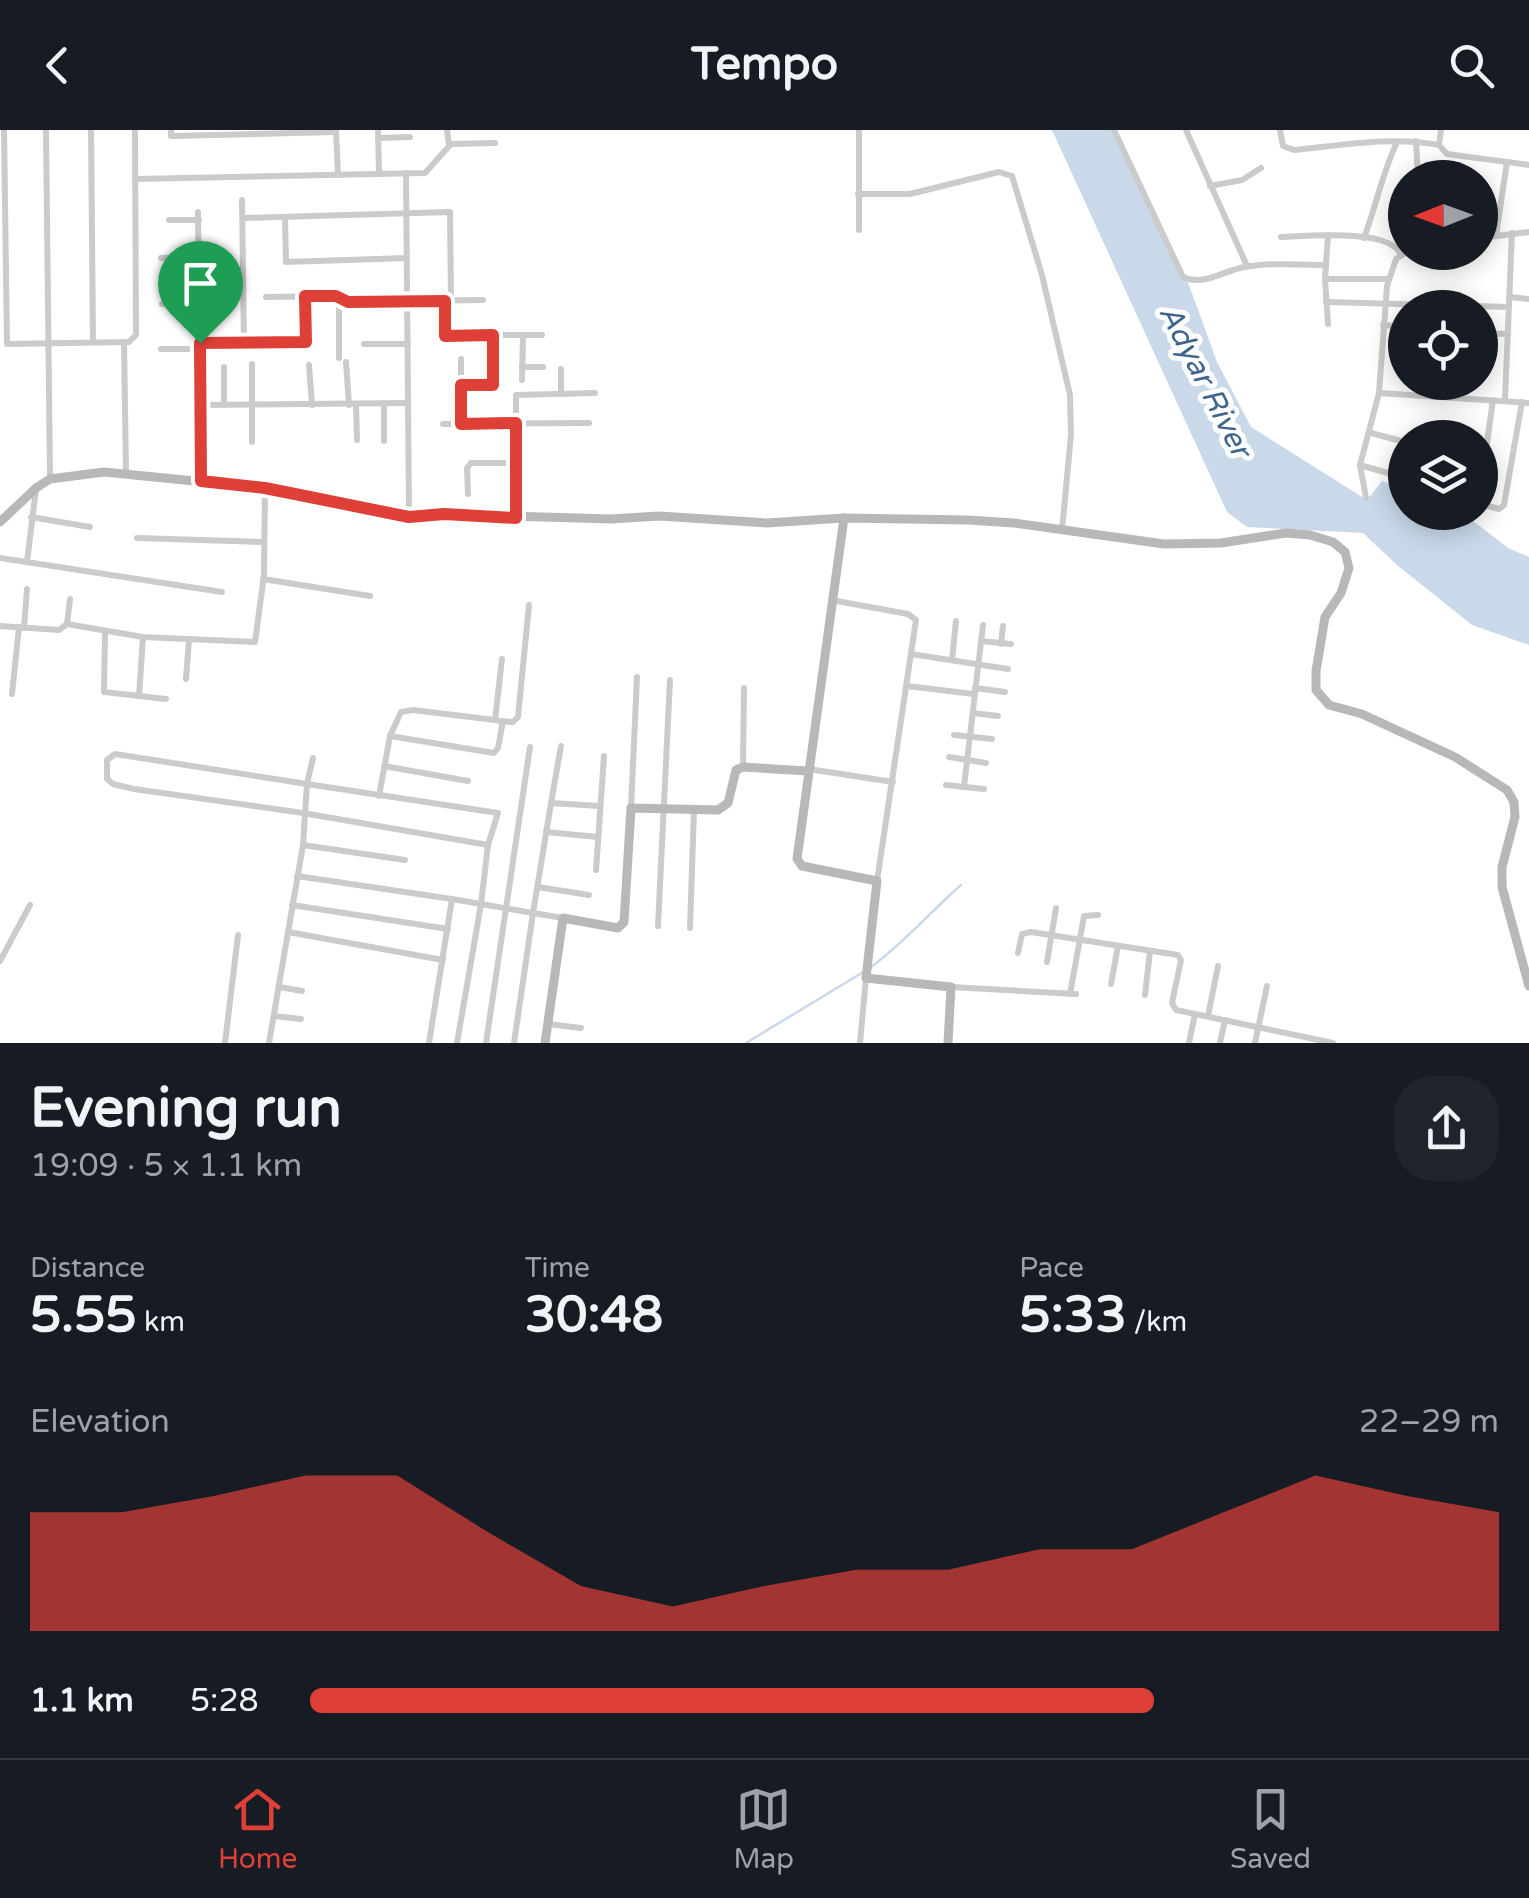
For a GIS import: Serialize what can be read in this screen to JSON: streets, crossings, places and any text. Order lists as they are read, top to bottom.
{
  "water": ["Adyar River"],
  "north": "left",
  "page": {
    "header": "Tempo",
    "heading": ["Evening run", "19:09 · 5 × 1.1 km"],
    "stats": [
      ["Distance", "5.55 km"],
      ["Time", "30:48"],
      ["Pace", "5:33 /km"]
    ],
    "chart": ["Elevation", "22–29 m"],
    "list": [
      {
        "name": "1.1 km",
        "note": "5:28"
      }
    ],
    "tabs": ["Home", "Map", "Saved"]
  }
}
